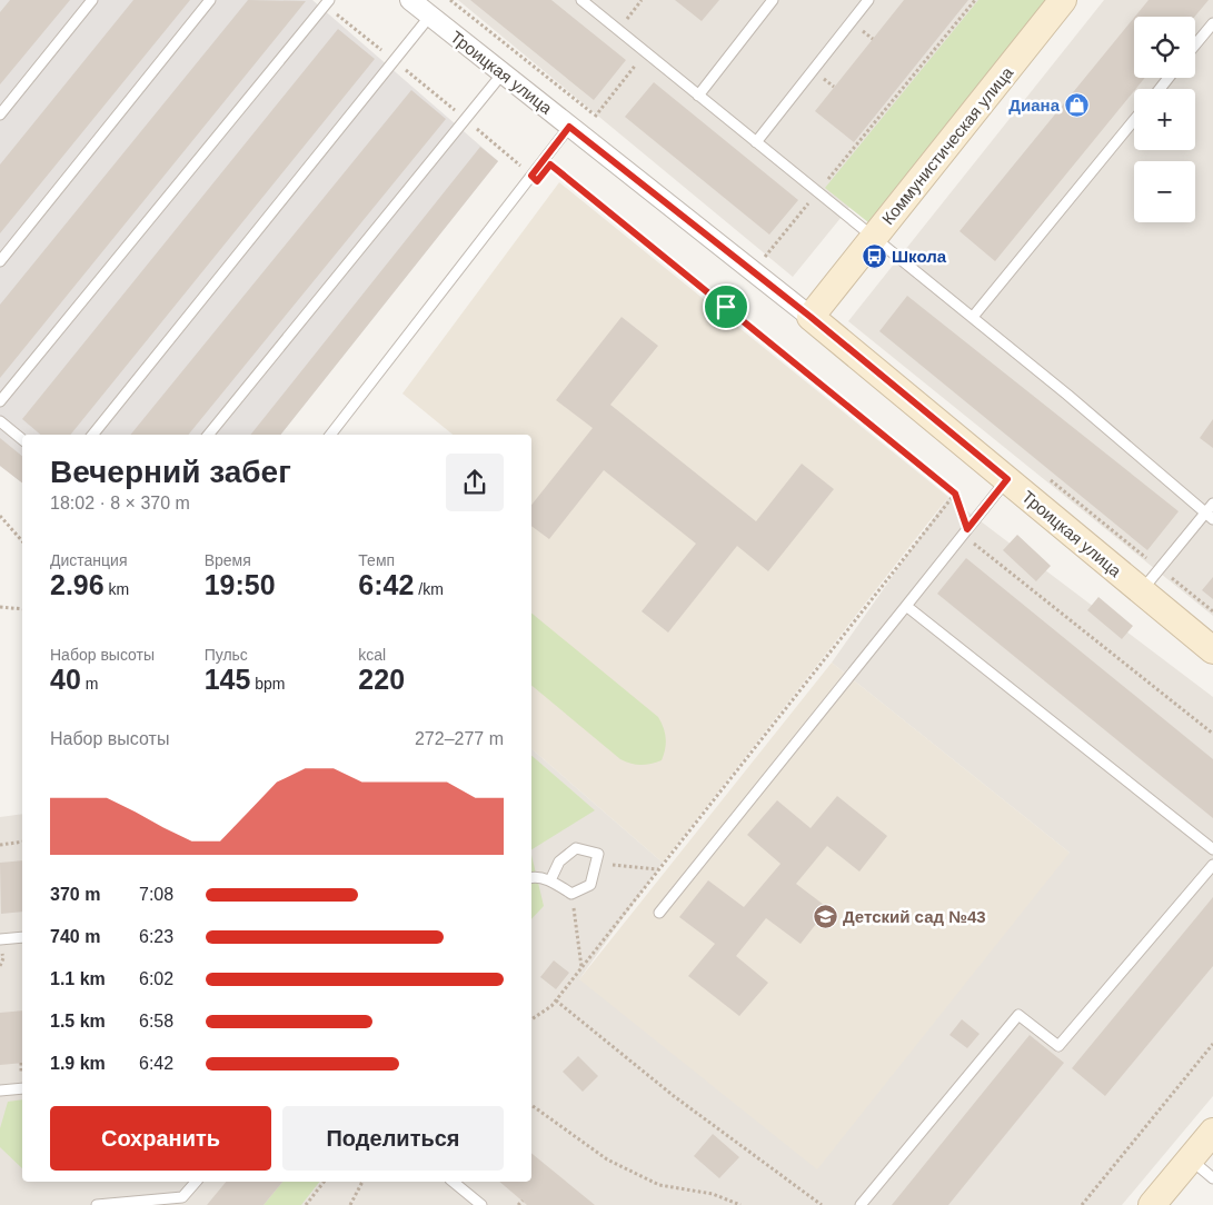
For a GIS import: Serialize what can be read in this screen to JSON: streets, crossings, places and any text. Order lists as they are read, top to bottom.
{
  "streets": {
    "main road": ["Троицкая улица", "Коммунистическая улица"]
  },
  "crossings": [
    ["Троицкая улица", "Коммунистическая улица"]
  ],
  "places": {
    "shop": ["Диана"],
    "bus stop": ["Школа"],
    "school or university": ["Детский сад №43"]
  },
  "page": {
    "map_buttons": ["+", "−"],
    "heading": ["Вечерний забег", "18:02 · 8 × 370 m"],
    "stats": [
      ["Дистанция", "2.96 km"],
      ["Время", "19:50"],
      ["Темп", "6:42 /km"],
      ["Набор высоты", "40 m"],
      ["Пульс", "145 bpm"],
      ["kcal", "220"]
    ],
    "chart": ["Набор высоты", "272–277 m"],
    "list": [
      {
        "name": "370 m",
        "note": "7:08"
      },
      {
        "name": "740 m",
        "note": "6:23"
      },
      {
        "name": "1.1 km",
        "note": "6:02"
      },
      {
        "name": "1.5 km",
        "note": "6:58"
      },
      {
        "name": "1.9 km",
        "note": "6:42"
      }
    ],
    "buttons": ["Сохранить", "Поделиться"]
  }
}
